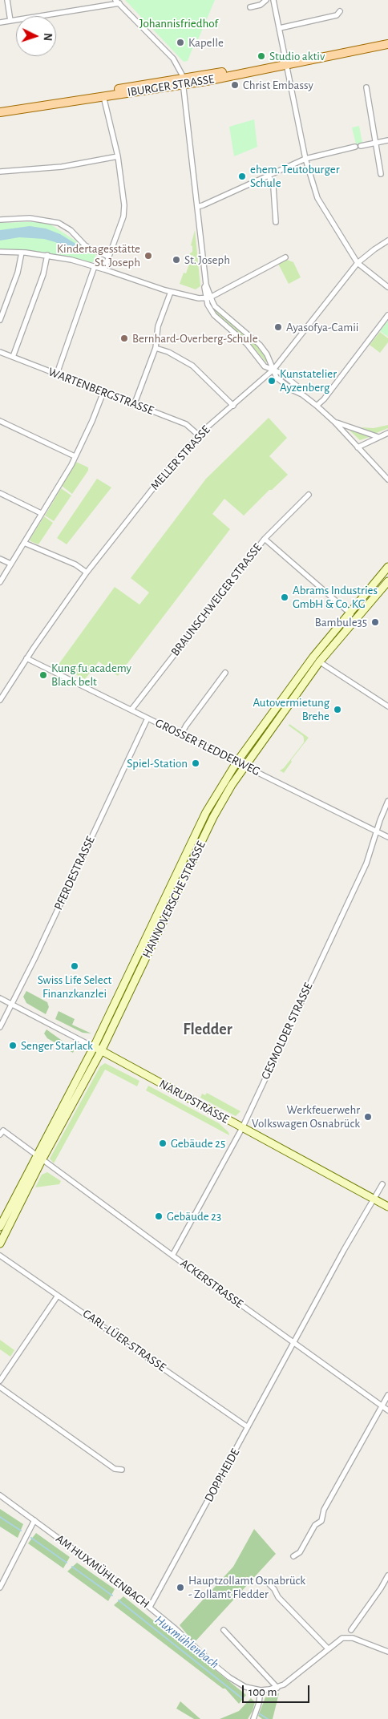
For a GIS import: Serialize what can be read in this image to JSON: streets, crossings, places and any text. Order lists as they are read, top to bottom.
{
  "streets": {
    "main road": ["IBURGER STRASSE", "HANNOVERSCHE STRASSE", "NARUPSTRASSE"],
    "street": [
      "WARTENBERGSTRASSE",
      "MELLER STRASSE",
      "BRAUNSCHWEIGER STRASSE",
      "GROSSER FLEDDERWEG",
      "PFERDESTRASSE",
      "GESMOLDER STRASSE",
      "ACKERSTRASSE",
      "CARL-LÜER-STRASSE",
      "DOPPHEIDE",
      "AM HUXMÜHLENBACH"
    ]
  },
  "crossings": [
    ["WARTENBERGSTRASSE", "MELLER STRASSE"],
    ["MELLER STRASSE", "GROSSER FLEDDERWEG"],
    ["BRAUNSCHWEIGER STRASSE", "GROSSER FLEDDERWEG"],
    ["GROSSER FLEDDERWEG", "PFERDESTRASSE"],
    ["GROSSER FLEDDERWEG", "HANNOVERSCHE STRASSE"],
    ["GROSSER FLEDDERWEG", "GESMOLDER STRASSE"],
    ["PFERDESTRASSE", "NARUPSTRASSE"],
    ["HANNOVERSCHE STRASSE", "NARUPSTRASSE"],
    ["HANNOVERSCHE STRASSE", "ACKERSTRASSE"],
    ["GESMOLDER STRASSE", "NARUPSTRASSE"],
    ["GESMOLDER STRASSE", "ACKERSTRASSE"],
    ["NARUPSTRASSE", "DOPPHEIDE"],
    ["ACKERSTRASSE", "DOPPHEIDE"],
    ["CARL-LÜER-STRASSE", "DOPPHEIDE"],
    ["DOPPHEIDE", "AM HUXMÜHLENBACH"]
  ],
  "districts": ["Fledder"],
  "water": ["Huxmühlenbach"],
  "parks": ["Johannisfriedhof"],
  "places": [
    "Kapelle",
    "Studio aktiv",
    "Christ Embassy",
    "ehem. Teutoburger Schule",
    "Kindertagesstätte St. Joseph",
    "St. Joseph",
    "Ayasofya-Camii",
    "Bernhard-Overberg-Schule",
    "Kunstatelier Ayzenberg",
    "Abrams Industries GmbH & Co. KG",
    "Bambule35",
    "Kung fu academy Black belt",
    "Autovermietung Brehe",
    "Spiel-Station",
    "Swiss Life Select Finanzkanzlei",
    "Senger Starlack",
    "Werkfeuerwehr Volkswagen Osnabrück",
    "Gebäude 25",
    "Gebäude 23",
    "Hauptzollamt Osnabrück - Zollamt Fledder"
  ],
  "scale_bar": "100 m",
  "north": "right"
}
